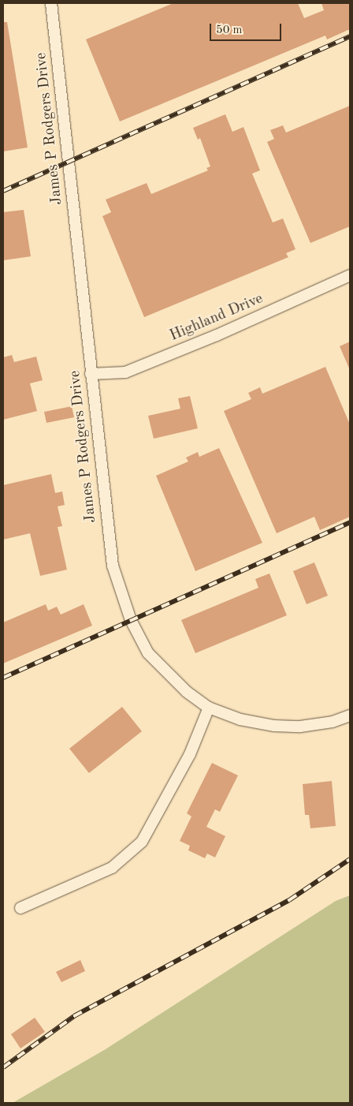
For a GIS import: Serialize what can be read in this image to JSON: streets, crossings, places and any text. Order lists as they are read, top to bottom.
{
  "streets": {
    "street": ["James P Rodgers Drive", "Highland Drive"]
  },
  "crossings": [
    ["James P Rodgers Drive", "Highland Drive"]
  ],
  "scale_bar": "50 m"
}
